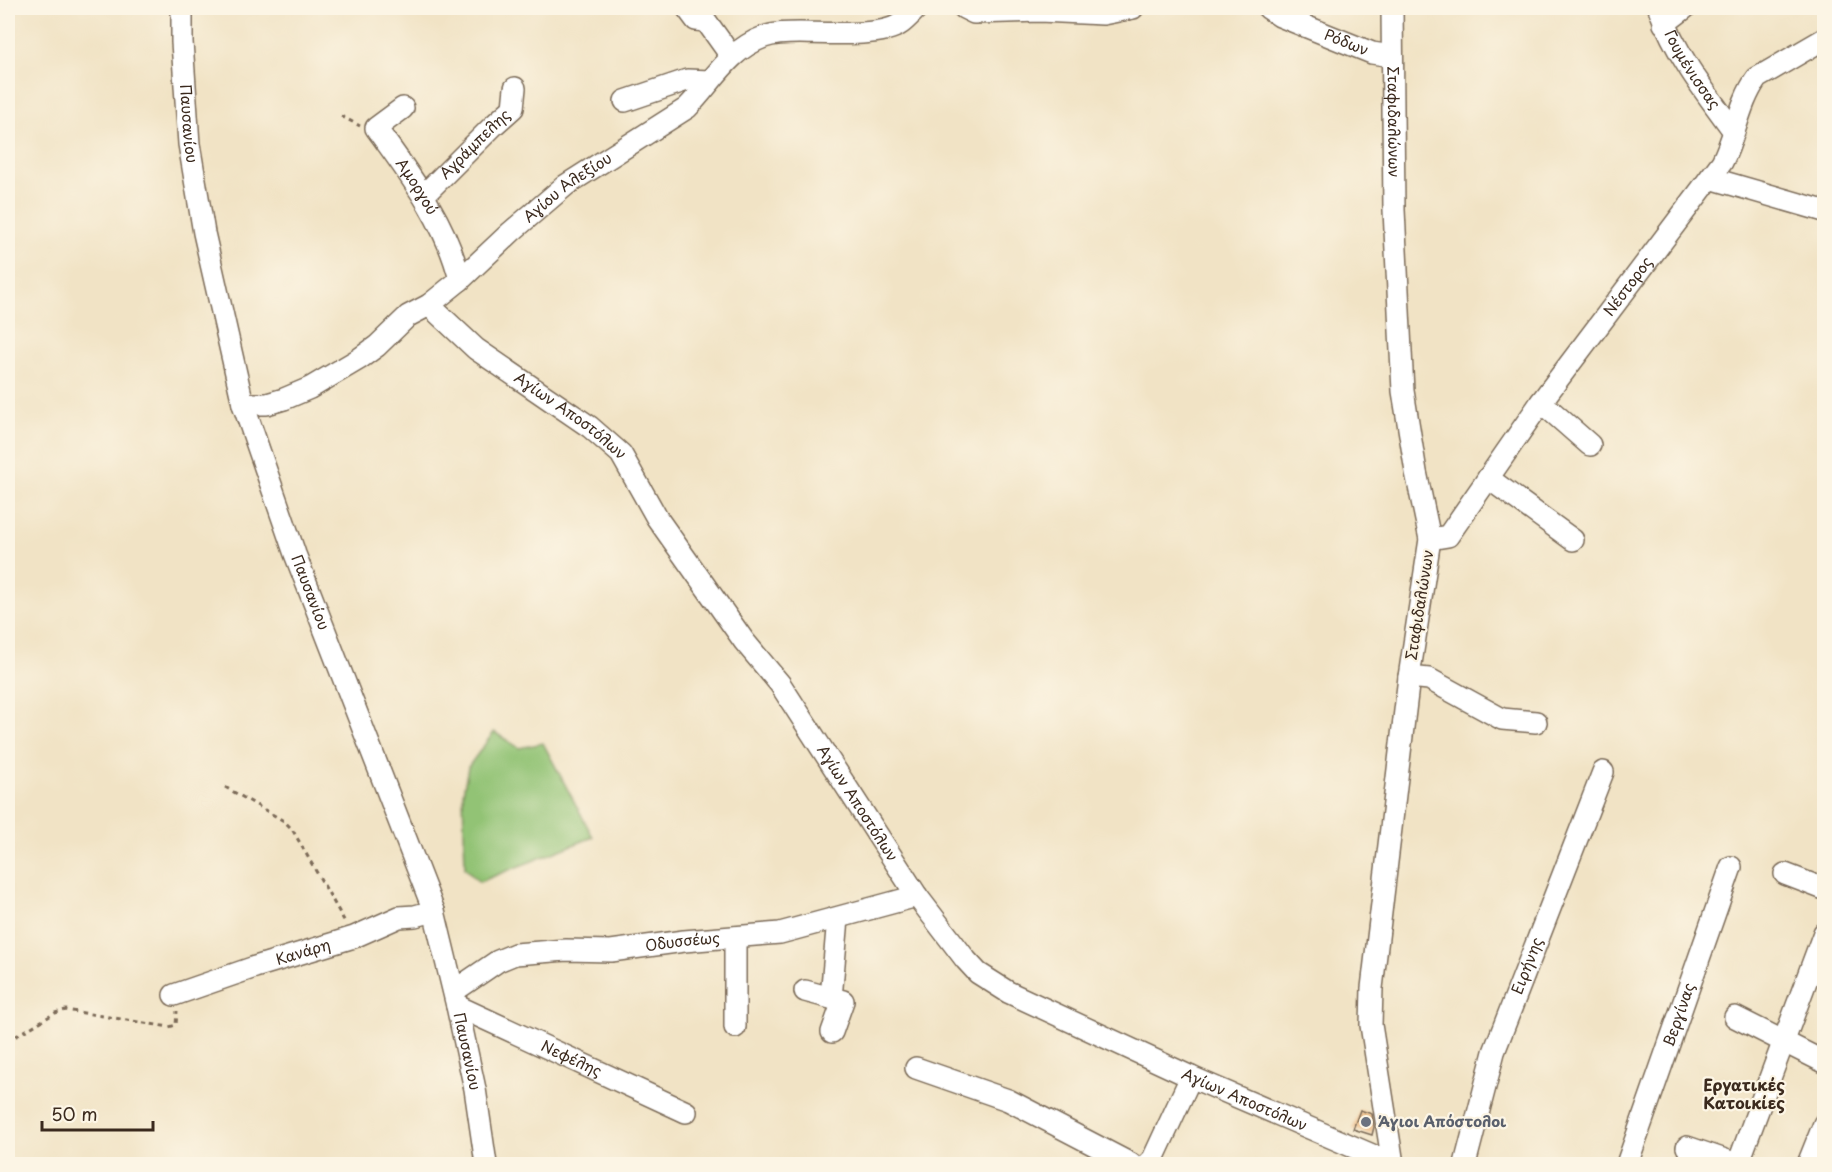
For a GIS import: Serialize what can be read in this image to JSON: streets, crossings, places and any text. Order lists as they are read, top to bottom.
{
  "streets": {
    "street": [
      "Ρόδων",
      "Γουμένισσας",
      "Σταφιδαλώνων",
      "Παυσανίου",
      "Αγράμπελης",
      "Αμοργού",
      "Αγίου Αλεξίου",
      "Νέστορος",
      "Αγίων Αποστόλων",
      "Οδυσσέως",
      "Κανάρη",
      "Ειρήνης",
      "Βεργίνας",
      "Νεφέλης"
    ]
  },
  "crossings": [
    ["Ρόδων", "Σταφιδαλώνων"],
    ["Γουμένισσας", "Νέστορος"],
    ["Σταφιδαλώνων", "Νέστορος"],
    ["Σταφιδαλώνων", "Αγίων Αποστόλων"],
    ["Παυσανίου", "Αγίου Αλεξίου"],
    ["Παυσανίου", "Οδυσσέως"],
    ["Παυσανίου", "Κανάρη"],
    ["Παυσανίου", "Νεφέλης"],
    ["Αγράμπελης", "Αμοργού"],
    ["Αμοργού", "Αγίου Αλεξίου"],
    ["Αγίου Αλεξίου", "Αγίων Αποστόλων"],
    ["Αγίων Αποστόλων", "Οδυσσέως"],
    ["Οδυσσέως", "Νεφέλης"]
  ],
  "districts": ["Εργατικές Κατοικίες"],
  "places": ["Άγιοι Απόστολοι"],
  "scale_bar": "50 m"
}
